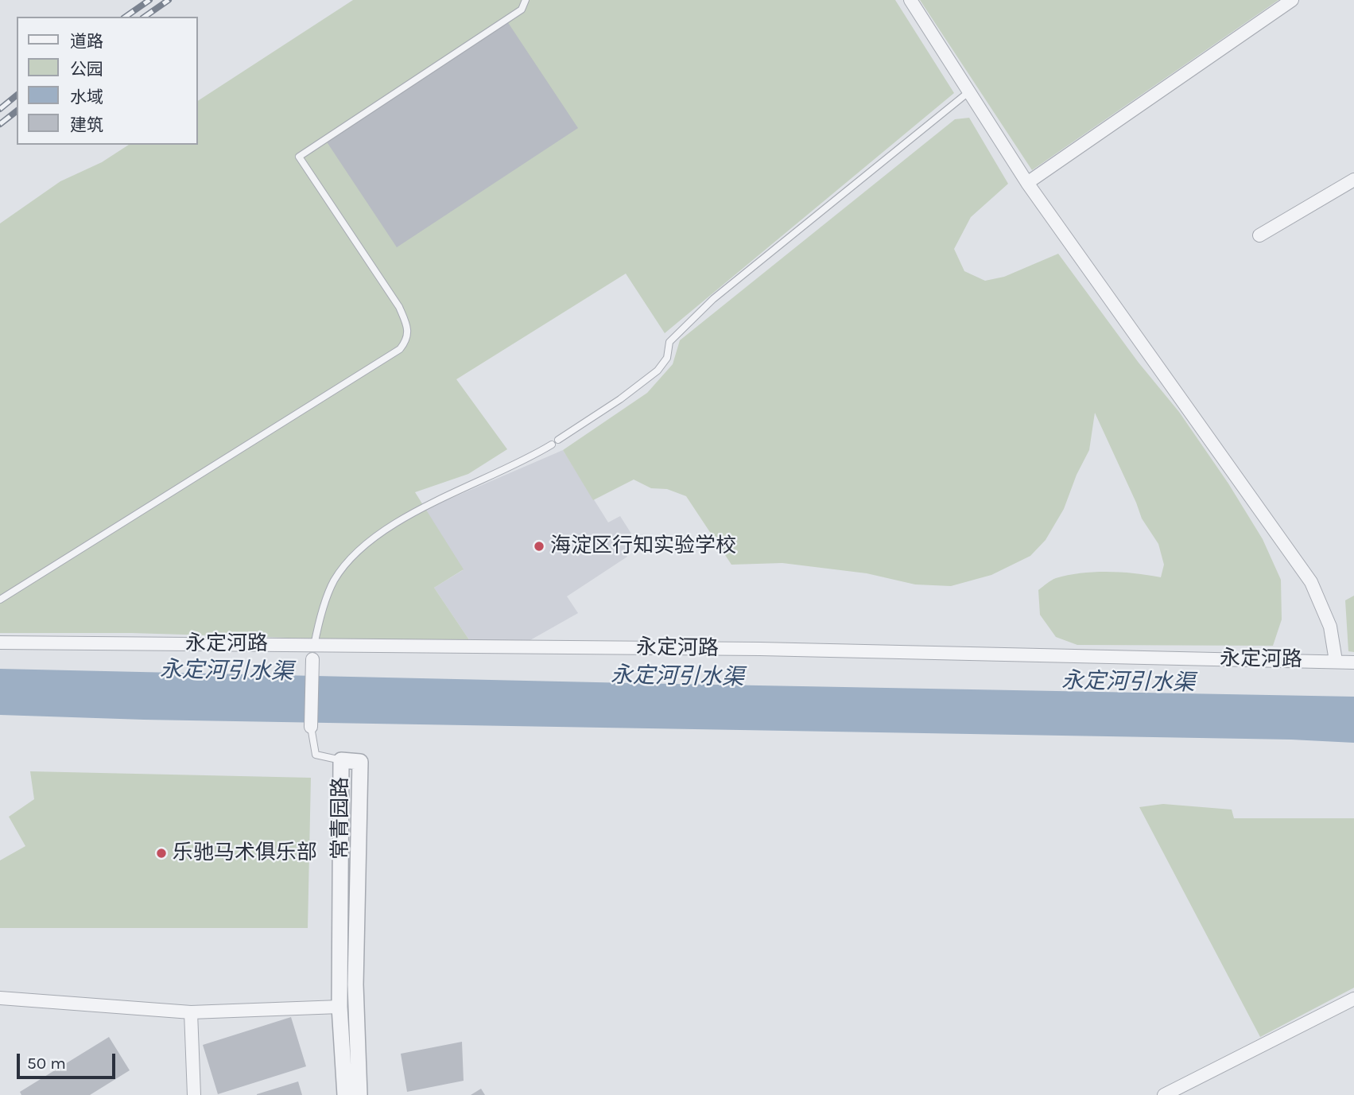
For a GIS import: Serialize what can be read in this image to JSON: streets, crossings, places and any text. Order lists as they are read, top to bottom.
{
  "streets": {
    "street": ["永定河路", "常青园路"]
  },
  "water": ["永定河引水渠"],
  "places": ["海淀区行知实验学校", "乐驰马术俱乐部"],
  "legend": [
    "道路",
    "公园",
    "水域",
    "建筑"
  ],
  "scale_bar": "50 m"
}
